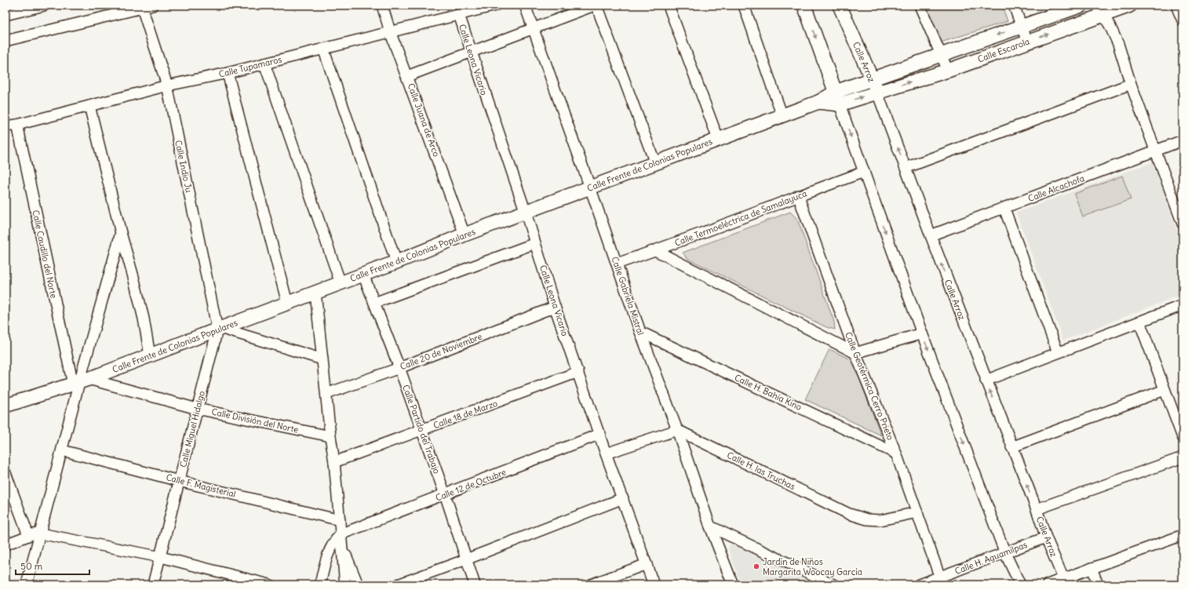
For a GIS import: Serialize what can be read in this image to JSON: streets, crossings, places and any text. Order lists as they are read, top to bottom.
{
  "streets": {
    "main road": ["Calle Escarola", "Calle Arroz", "Calle Frente de Colonias Populares"],
    "street": [
      "Calle Leona Vicario",
      "Calle Tupamaros",
      "Calle Juana de Arco",
      "Calle Indio Ju",
      "Calle Alcachofa",
      "Calle Termoeléctrica de Samalayuca",
      "Calle Caudillo del Norte",
      "Calle Gabriela Mistral",
      "Calle 20 de Noviembre",
      "Calle Geotérmica Cerro Prieto",
      "Calle H. Bahía Kino",
      "Calle 18 de Marzo",
      "Calle División del Norte",
      "Calle Miguel Hidalgo",
      "Calle Partido del Trabajo",
      "Calle H. las Truchas",
      "Calle 12 de Octubre",
      "Calle F. Magisterial",
      "Calle H. Aguamilpas"
    ]
  },
  "crossings": [
    ["Calle Escarola", "Calle Arroz"],
    ["Calle Escarola", "Calle Frente de Colonias Populares"],
    ["Calle Leona Vicario", "Calle Tupamaros"],
    ["Calle Leona Vicario", "Calle Frente de Colonias Populares"],
    ["Calle Leona Vicario", "Calle 20 de Noviembre"],
    ["Calle Leona Vicario", "Calle 18 de Marzo"],
    ["Calle Leona Vicario", "Calle 12 de Octubre"],
    ["Calle Arroz", "Calle Frente de Colonias Populares"],
    ["Calle Arroz", "Calle Alcachofa"],
    ["Calle Arroz", "Calle H. Aguamilpas"],
    ["Calle Tupamaros", "Calle Juana de Arco"],
    ["Calle Tupamaros", "Calle Indio Ju"],
    ["Calle Tupamaros", "Calle Caudillo del Norte"],
    ["Calle Juana de Arco", "Calle Frente de Colonias Populares"],
    ["Calle Frente de Colonias Populares", "Calle Indio Ju"],
    ["Calle Frente de Colonias Populares", "Calle Caudillo del Norte"],
    ["Calle Frente de Colonias Populares", "Calle Gabriela Mistral"],
    ["Calle Frente de Colonias Populares", "Calle División del Norte"],
    ["Calle Frente de Colonias Populares", "Calle Miguel Hidalgo"],
    ["Calle Frente de Colonias Populares", "Calle Partido del Trabajo"],
    ["Calle Indio Ju", "Calle Miguel Hidalgo"],
    ["Calle Termoeléctrica de Samalayuca", "Calle Gabriela Mistral"],
    ["Calle Termoeléctrica de Samalayuca", "Calle Geotérmica Cerro Prieto"],
    ["Calle Caudillo del Norte", "Calle División del Norte"],
    ["Calle Gabriela Mistral", "Calle H. Bahía Kino"],
    ["Calle Gabriela Mistral", "Calle H. las Truchas"],
    ["Calle 20 de Noviembre", "Calle Partido del Trabajo"],
    ["Calle Geotérmica Cerro Prieto", "Calle H. Bahía Kino"],
    ["Calle Geotérmica Cerro Prieto", "Calle H. las Truchas"],
    ["Calle Geotérmica Cerro Prieto", "Calle H. Aguamilpas"],
    ["Calle 18 de Marzo", "Calle Partido del Trabajo"],
    ["Calle División del Norte", "Calle Miguel Hidalgo"],
    ["Calle Miguel Hidalgo", "Calle F. Magisterial"],
    ["Calle Partido del Trabajo", "Calle 12 de Octubre"]
  ],
  "one_way": ["Calle Arroz"],
  "places": ["Jardín de Niños Margarita Woocay García"],
  "scale_bar": "50 m"
}
